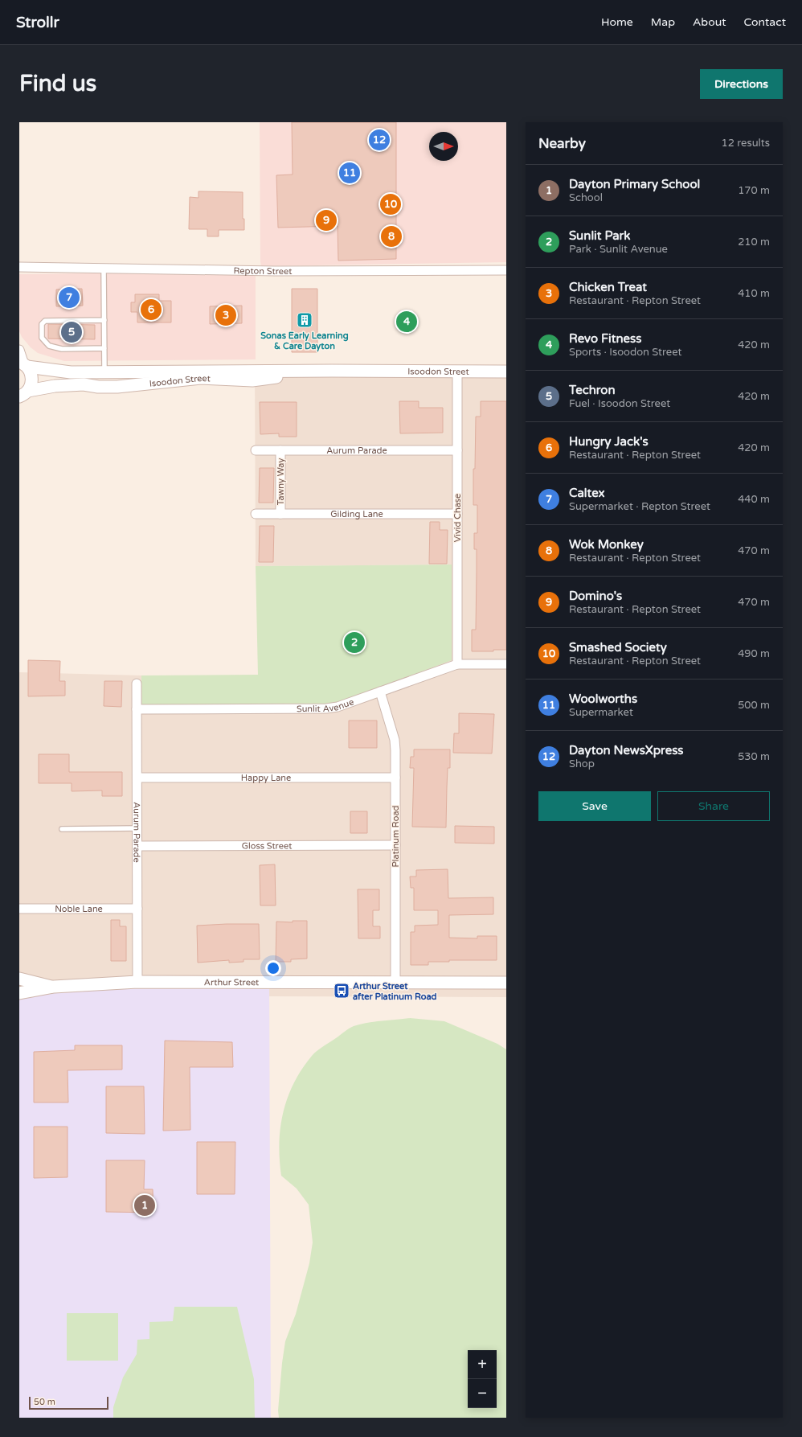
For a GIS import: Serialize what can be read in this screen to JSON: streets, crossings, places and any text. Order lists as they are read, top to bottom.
{
  "streets": {
    "street": [
      "Repton Street",
      "Isoodon Street",
      "Aurum Parade",
      "Tawny Way",
      "Gilding Lane",
      "Vivid Chase",
      "Sunlit Avenue",
      "Happy Lane",
      "Platinum Road",
      "Gloss Street",
      "Noble Lane",
      "Arthur Street"
    ]
  },
  "crossings": [
    ["Isoodon Street", "Vivid Chase"],
    ["Aurum Parade", "Tawny Way"],
    ["Aurum Parade", "Vivid Chase"],
    ["Aurum Parade", "Sunlit Avenue"],
    ["Aurum Parade", "Happy Lane"],
    ["Aurum Parade", "Gloss Street"],
    ["Aurum Parade", "Noble Lane"],
    ["Aurum Parade", "Arthur Street"],
    ["Tawny Way", "Gilding Lane"],
    ["Gilding Lane", "Vivid Chase"],
    ["Vivid Chase", "Sunlit Avenue"],
    ["Sunlit Avenue", "Platinum Road"],
    ["Happy Lane", "Platinum Road"],
    ["Platinum Road", "Gloss Street"],
    ["Platinum Road", "Arthur Street"]
  ],
  "places": {
    "building": ["Sonas Early Learning & Care Dayton"],
    "bus stop": ["Arthur Street after Platinum Road"]
  },
  "scale_bar": "50 m",
  "north": "right",
  "page": {
    "header": "Strollr",
    "nav": [
      "Home",
      "Map",
      "About",
      "Contact"
    ],
    "buttons": [
      "Directions",
      ["Save", "Share"]
    ],
    "title": "Find us",
    "heading": ["Nearby", "12 results"],
    "pins": [
      "12",
      "11",
      "10",
      "9",
      "8",
      "7",
      "6",
      "3",
      "4",
      "5",
      "2",
      "1"
    ],
    "list": [
      {
        "mark": "1",
        "name": "Dayton Primary School",
        "note": "School",
        "value": "170 m"
      },
      {
        "mark": "2",
        "name": "Sunlit Park",
        "note": "Park · Sunlit Avenue",
        "value": "210 m"
      },
      {
        "mark": "3",
        "name": "Chicken Treat",
        "note": "Restaurant · Repton Street",
        "value": "410 m"
      },
      {
        "mark": "4",
        "name": "Revo Fitness",
        "note": "Sports · Isoodon Street",
        "value": "420 m"
      },
      {
        "mark": "5",
        "name": "Techron",
        "note": "Fuel · Isoodon Street",
        "value": "420 m"
      },
      {
        "mark": "6",
        "name": "Hungry Jack's",
        "note": "Restaurant · Repton Street",
        "value": "420 m"
      },
      {
        "mark": "7",
        "name": "Caltex",
        "note": "Supermarket · Repton Street",
        "value": "440 m"
      },
      {
        "mark": "8",
        "name": "Wok Monkey",
        "note": "Restaurant · Repton Street",
        "value": "470 m"
      },
      {
        "mark": "9",
        "name": "Domino's",
        "note": "Restaurant · Repton Street",
        "value": "470 m"
      },
      {
        "mark": "10",
        "name": "Smashed Society",
        "note": "Restaurant · Repton Street",
        "value": "490 m"
      },
      {
        "mark": "11",
        "name": "Woolworths",
        "note": "Supermarket",
        "value": "500 m"
      },
      {
        "mark": "12",
        "name": "Dayton NewsXpress",
        "note": "Shop",
        "value": "530 m"
      }
    ],
    "map_buttons": ["+", "−"],
    "scale": "50 m"
  }
}
